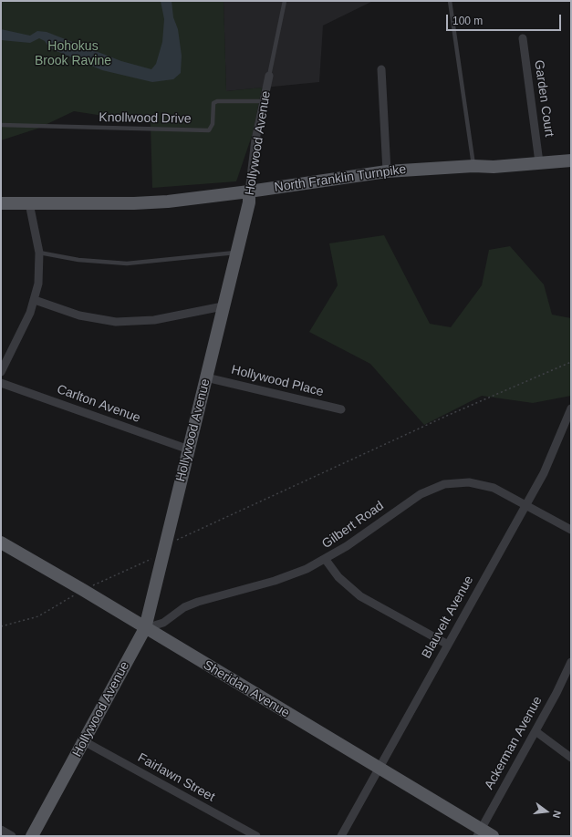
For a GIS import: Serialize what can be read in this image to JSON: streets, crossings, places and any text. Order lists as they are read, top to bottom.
{
  "streets": {
    "main road": ["Hollywood Avenue", "North Franklin Turnpike", "Sheridan Avenue"],
    "street": [
      "Garden Court",
      "Hollywood Place",
      "Carlton Avenue",
      "Gilbert Road",
      "Blauvelt Avenue",
      "Ackerman Avenue",
      "Fairlawn Street"
    ],
    "lane": ["Knollwood Drive"]
  },
  "crossings": [
    ["Garden Court", "North Franklin Turnpike"],
    ["Knollwood Drive", "Hollywood Avenue"],
    ["Hollywood Avenue", "North Franklin Turnpike"],
    ["Hollywood Avenue", "Hollywood Place"],
    ["Hollywood Avenue", "Carlton Avenue"],
    ["Hollywood Avenue", "Gilbert Road"],
    ["Hollywood Avenue", "Sheridan Avenue"],
    ["Hollywood Avenue", "Fairlawn Street"],
    ["Gilbert Road", "Blauvelt Avenue"],
    ["Gilbert Road", "Sheridan Avenue"],
    ["Blauvelt Avenue", "Sheridan Avenue"],
    ["Sheridan Avenue", "Ackerman Avenue"]
  ],
  "parks": ["Hohokus Brook Ravine"],
  "scale_bar": "100 m",
  "north": "right"
}
